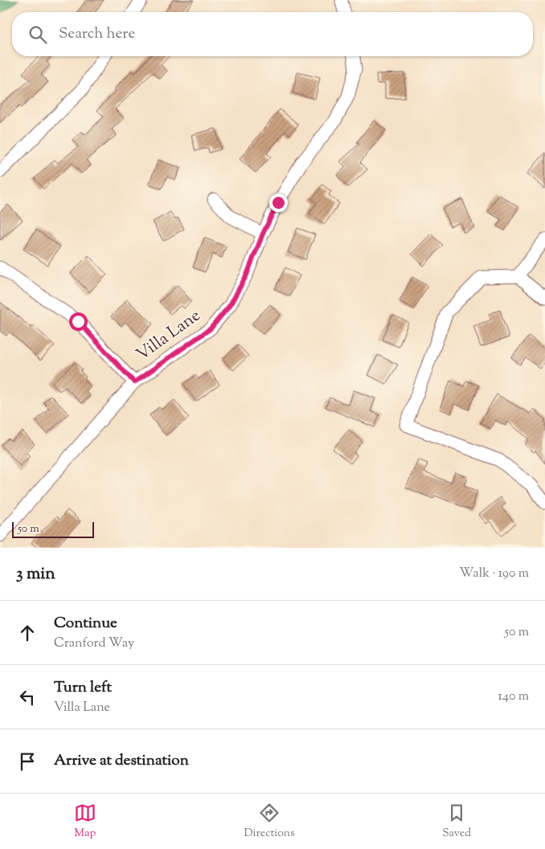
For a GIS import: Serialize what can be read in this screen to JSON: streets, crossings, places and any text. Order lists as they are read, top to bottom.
{
  "streets": {
    "street": ["Villa Lane"]
  },
  "scale_bar": "50 m",
  "page": {
    "search": "Search here",
    "scale": "50 m",
    "heading": ["3 min", "Walk · 190 m"],
    "list": [
      ["Continue", "Cranford Way", "50 m"],
      ["Turn left", "Villa Lane", "140 m"],
      "Arrive at destination"
    ],
    "nav": ["Map", "Directions", "Saved"]
  }
}
